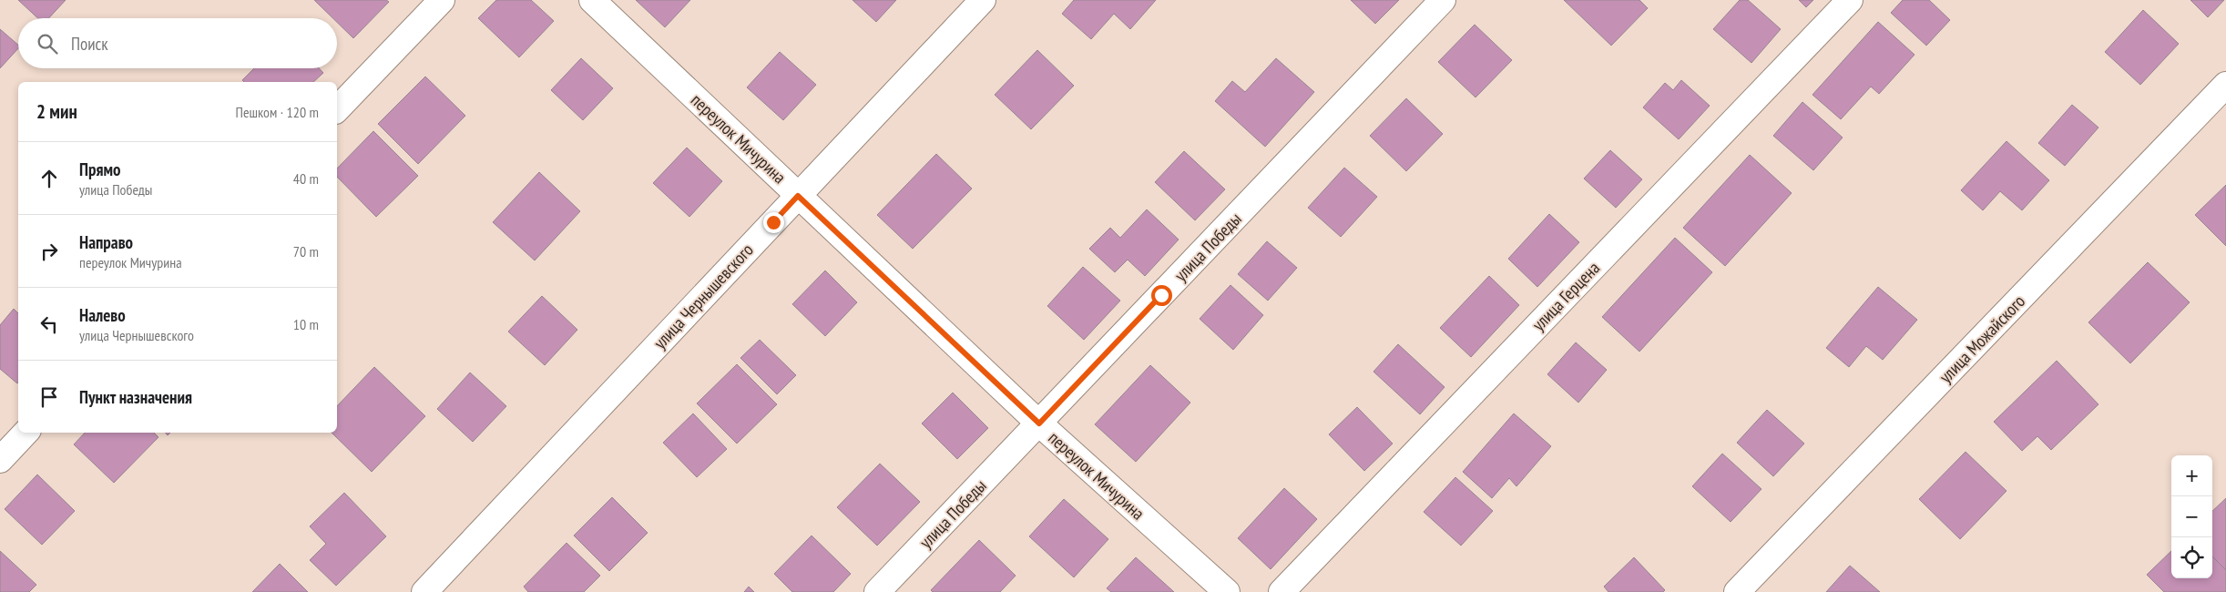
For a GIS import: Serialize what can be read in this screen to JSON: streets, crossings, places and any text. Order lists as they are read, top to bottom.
{
  "streets": {
    "street": [
      "переулок Мичурина",
      "улица Победы",
      "улица Чернышевского",
      "улица Герцена",
      "улица Можайского"
    ]
  },
  "crossings": [
    ["переулок Мичурина", "улица Победы"],
    ["переулок Мичурина", "улица Чернышевского"]
  ],
  "page": {
    "search": "Поиск",
    "heading": ["2 мин", "Пешком · 120 m"],
    "list": [
      ["Прямо", "улица Победы", "40 m"],
      ["Направо", "переулок Мичурина", "70 m"],
      ["Налево", "улица Чернышевского", "10 m"],
      "Пункт назначения"
    ],
    "map_buttons": ["+", "−"]
  }
}
